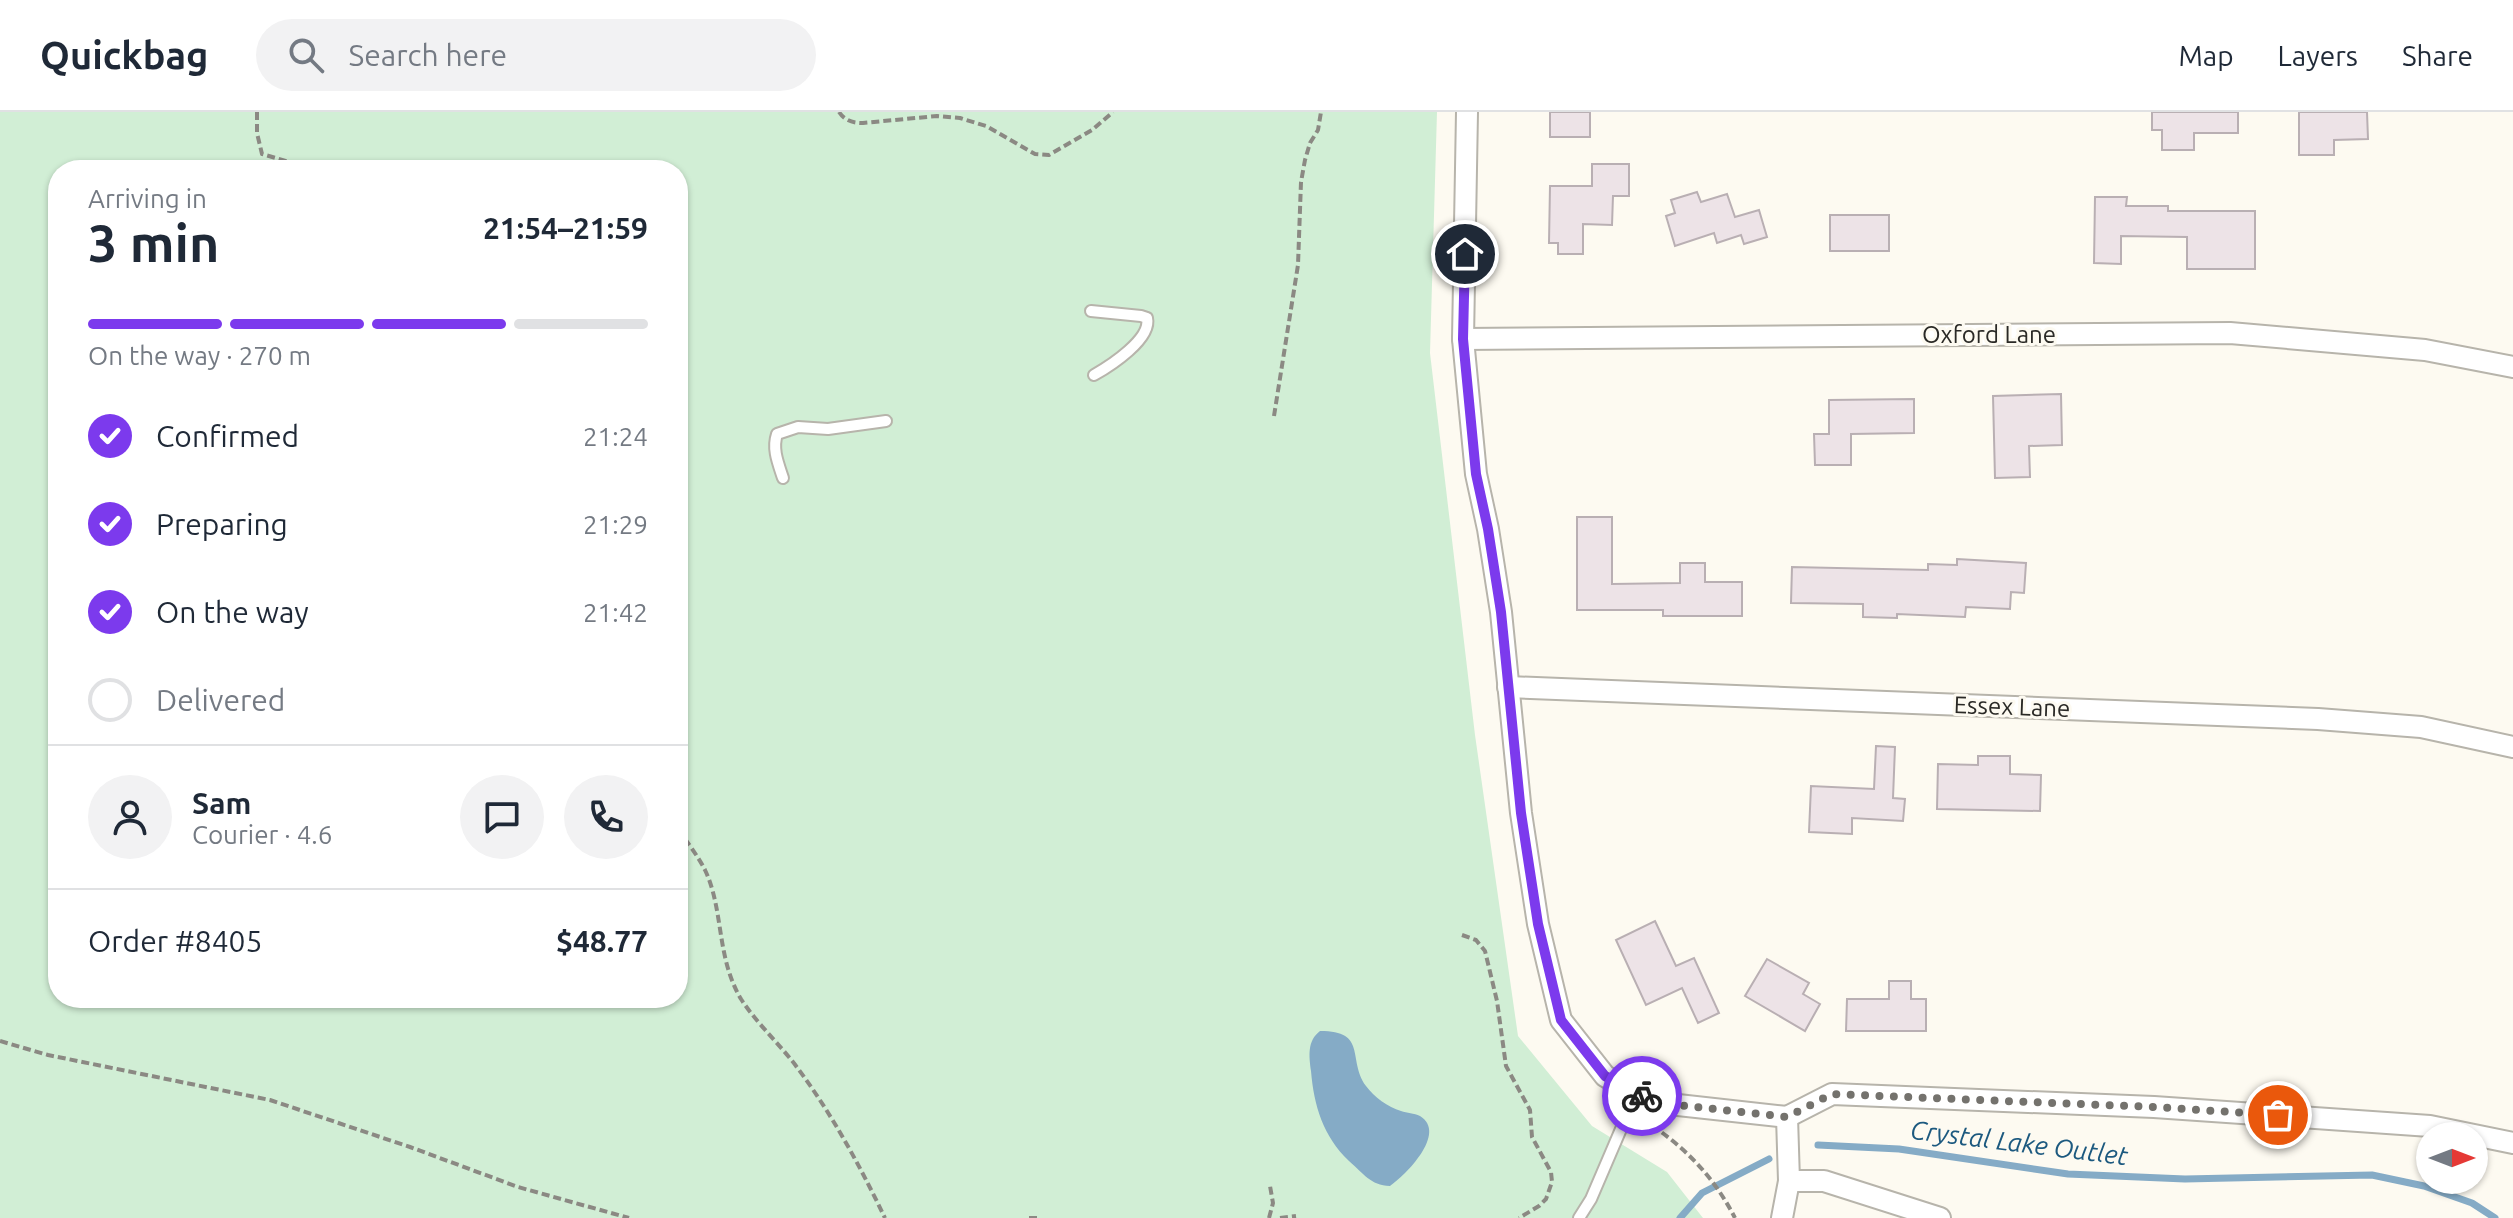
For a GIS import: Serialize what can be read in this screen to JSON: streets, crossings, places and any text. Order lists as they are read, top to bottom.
{
  "streets": {
    "street": ["Oxford Lane", "Essex Lane"]
  },
  "water": ["Crystal Lake Outlet"],
  "north": "right",
  "page": {
    "header": "Quickbag",
    "search": "Search here",
    "nav": ["Map", "Layers", "Share"],
    "heading": ["3 min", "Arriving in", "21:54–21:59"],
    "panel": [
      "Sam",
      "Courier · 4.6",
      "Order #8405",
      "$48.77"
    ],
    "bar": "On the way · 270 m",
    "list": [
      ["Confirmed", "21:24"],
      ["Preparing", "21:29"],
      ["On the way", "21:42"],
      "Delivered"
    ]
  }
}
